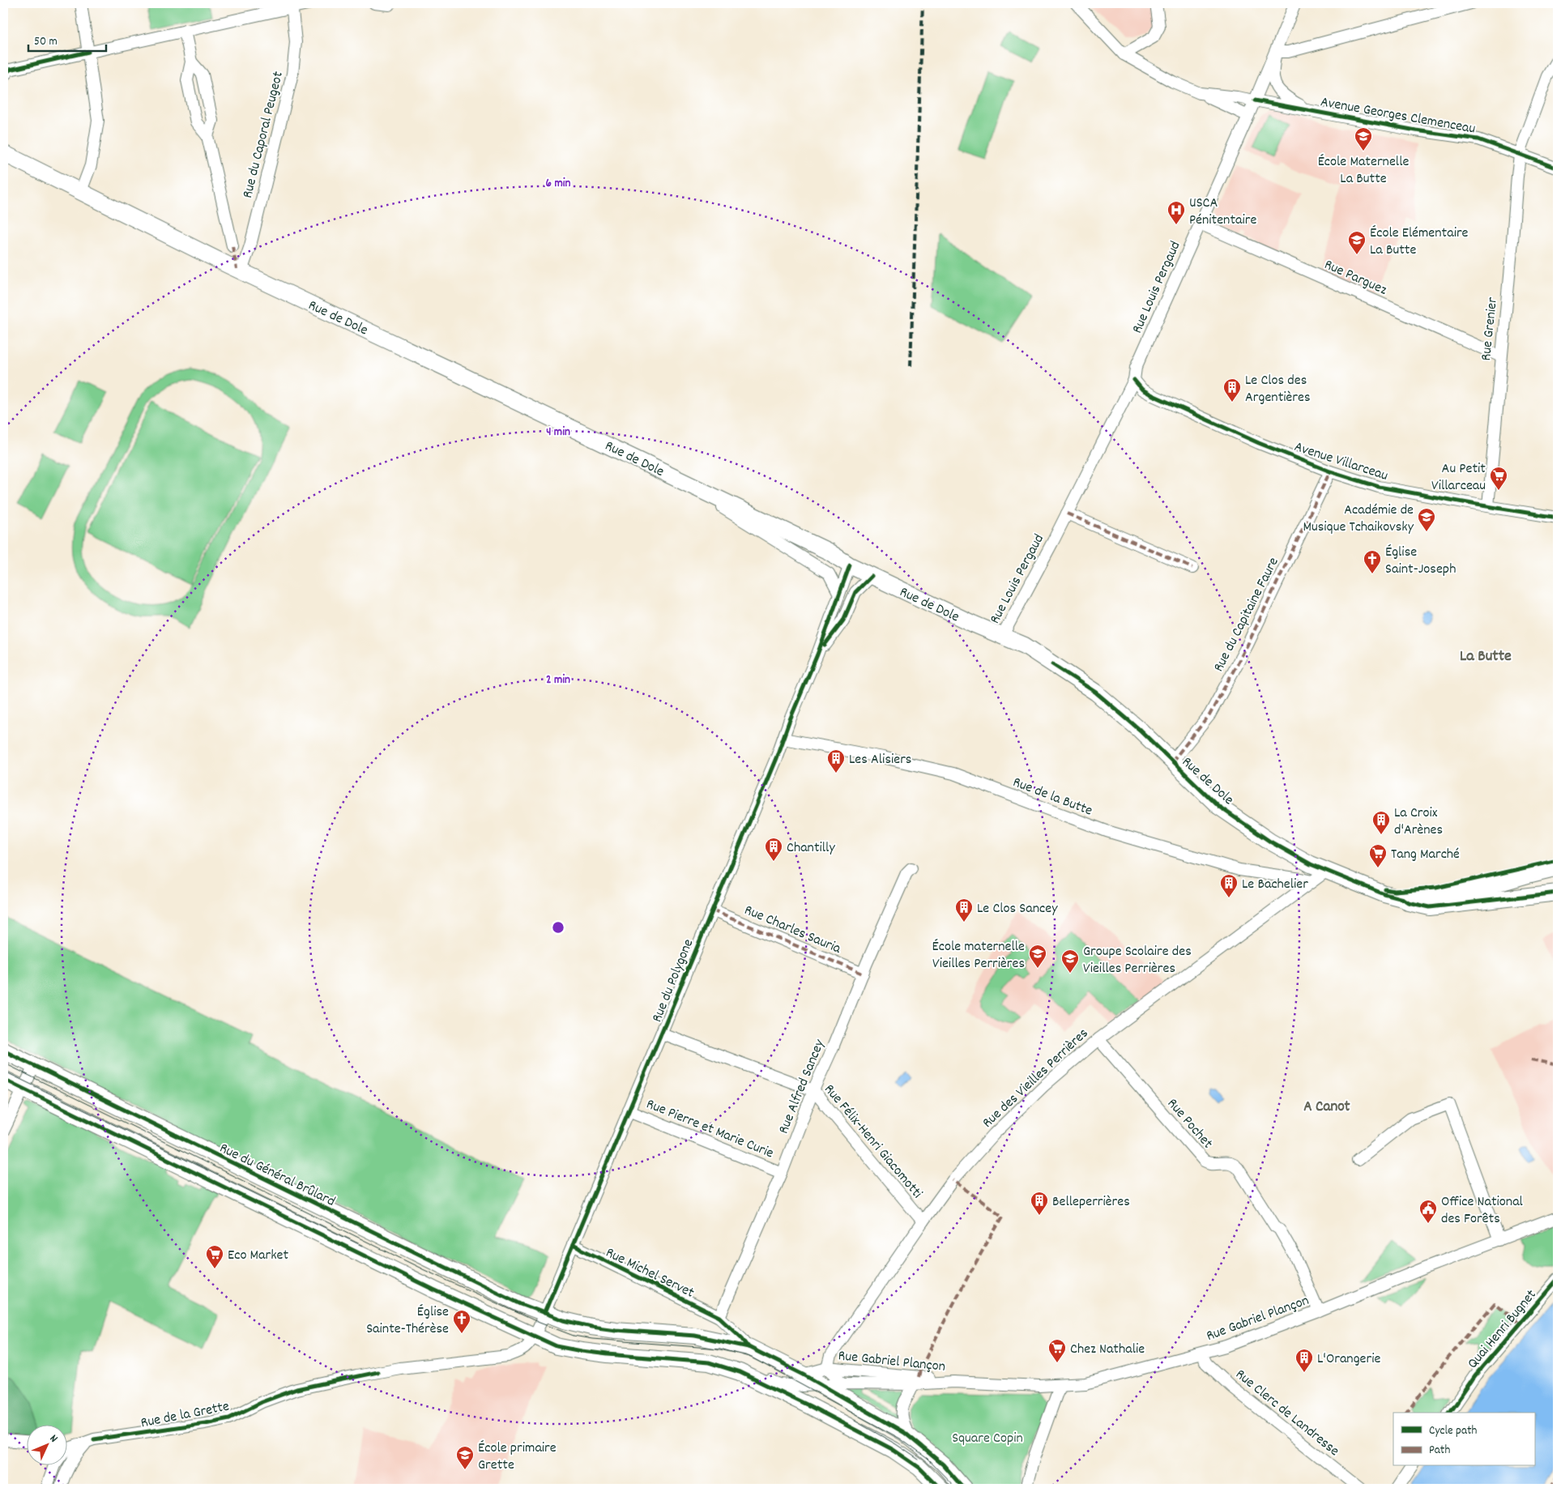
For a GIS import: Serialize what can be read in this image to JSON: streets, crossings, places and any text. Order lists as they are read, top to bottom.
{
  "streets": {
    "main road": ["Rue de Dole", "Rue du Général Brûlard"],
    "street": [
      "Avenue Georges Clemenceau",
      "Rue du Caporal Peugeot",
      "Rue Parguez",
      "Rue Louis Pergaud",
      "Rue Grenier",
      "Avenue Villarceau",
      "Rue du Capitaine Faure",
      "Rue de la Butte",
      "Rue Charles Sauria",
      "Rue du Polygone",
      "Rue des Vieilles Perrières",
      "Rue Alfred Sancey",
      "Rue Pochet",
      "Rue Pierre et Marie Curie",
      "Rue Félix-Henri Giacomotti",
      "Rue Michel Servet",
      "Rue Gabriel Plançon",
      "Quai Henri Bugnet",
      "Rue Clerc de Landresse",
      "Rue de la Grette"
    ]
  },
  "crossings": [
    ["Avenue Georges Clemenceau", "Rue Louis Pergaud"],
    ["Avenue Georges Clemenceau", "Rue Grenier"],
    ["Rue du Caporal Peugeot", "Rue de Dole"],
    ["Rue Parguez", "Rue Louis Pergaud"],
    ["Rue Parguez", "Rue Grenier"],
    ["Rue Louis Pergaud", "Rue de Dole"],
    ["Rue Louis Pergaud", "Avenue Villarceau"],
    ["Rue de Dole", "Rue du Capitaine Faure"],
    ["Rue de Dole", "Rue du Polygone"],
    ["Rue de Dole", "Rue des Vieilles Perrières"],
    ["Rue Grenier", "Avenue Villarceau"],
    ["Avenue Villarceau", "Rue du Capitaine Faure"],
    ["Rue de la Butte", "Rue du Polygone"],
    ["Rue de la Butte", "Rue des Vieilles Perrières"],
    ["Rue Charles Sauria", "Rue du Polygone"],
    ["Rue Charles Sauria", "Rue Alfred Sancey"],
    ["Rue du Polygone", "Rue Pierre et Marie Curie"],
    ["Rue du Polygone", "Rue Félix-Henri Giacomotti"],
    ["Rue du Polygone", "Rue du Général Brûlard"],
    ["Rue du Polygone", "Rue Michel Servet"],
    ["Rue du Polygone", "Rue de la Grette"],
    ["Rue des Vieilles Perrières", "Rue Pochet"],
    ["Rue des Vieilles Perrières", "Rue Félix-Henri Giacomotti"],
    ["Rue des Vieilles Perrières", "Rue Gabriel Plançon"],
    ["Rue Alfred Sancey", "Rue Pierre et Marie Curie"],
    ["Rue Alfred Sancey", "Rue Félix-Henri Giacomotti"],
    ["Rue Alfred Sancey", "Rue Michel Servet"],
    ["Rue Pochet", "Rue Gabriel Plançon"],
    ["Rue du Général Brûlard", "Rue Michel Servet"],
    ["Rue du Général Brûlard", "Rue Gabriel Plançon"],
    ["Rue du Général Brûlard", "Rue de la Grette"],
    ["Rue Gabriel Plançon", "Rue Clerc de Landresse"]
  ],
  "districts": ["La Butte", "A Canot"],
  "parks": ["Square Copin"],
  "places": {
    "school or university": [
      "École Maternelle La Butte",
      "École Elémentaire La Butte",
      "Académie de Musique Tchaikovsky",
      "École maternelle Vieilles Perrières",
      "Groupe Scolaire des Vieilles Perrières",
      "École primaire Grette"
    ],
    "hospital": ["USCA Pénitentaire"],
    "building": [
      "Le Clos des Argentières",
      "Les Alisiers",
      "La Croix d'Arènes",
      "Chantilly",
      "Le Bachelier",
      "Le Clos Sancey",
      "Belleperrières",
      "L'Orangerie"
    ],
    "supermarket": [
      "Au Petit Villarceau",
      "Tang Marché",
      "Eco Market",
      "Chez Nathalie"
    ],
    "church": ["Église Saint-Joseph", "Église Sainte-Thérèse"],
    "public building": ["Office National des Forêts"]
  },
  "legend": ["Cycle path", "Path"],
  "scale_bar": "50 m",
  "north": "top right",
  "rings": ["6 min", "4 min", "2 min"]
}
